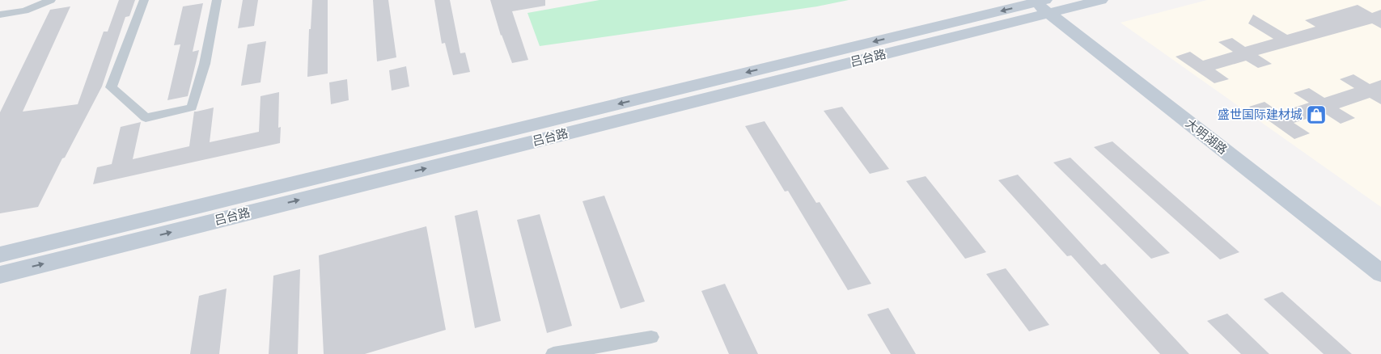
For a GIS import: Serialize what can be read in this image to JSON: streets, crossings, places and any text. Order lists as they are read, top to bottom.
{
  "streets": {
    "main road": ["吕台路", "大明湖路"]
  },
  "crossings": [
    ["吕台路", "大明湖路"]
  ],
  "places": {
    "shop": ["盛世国际建材城"]
  }
}
